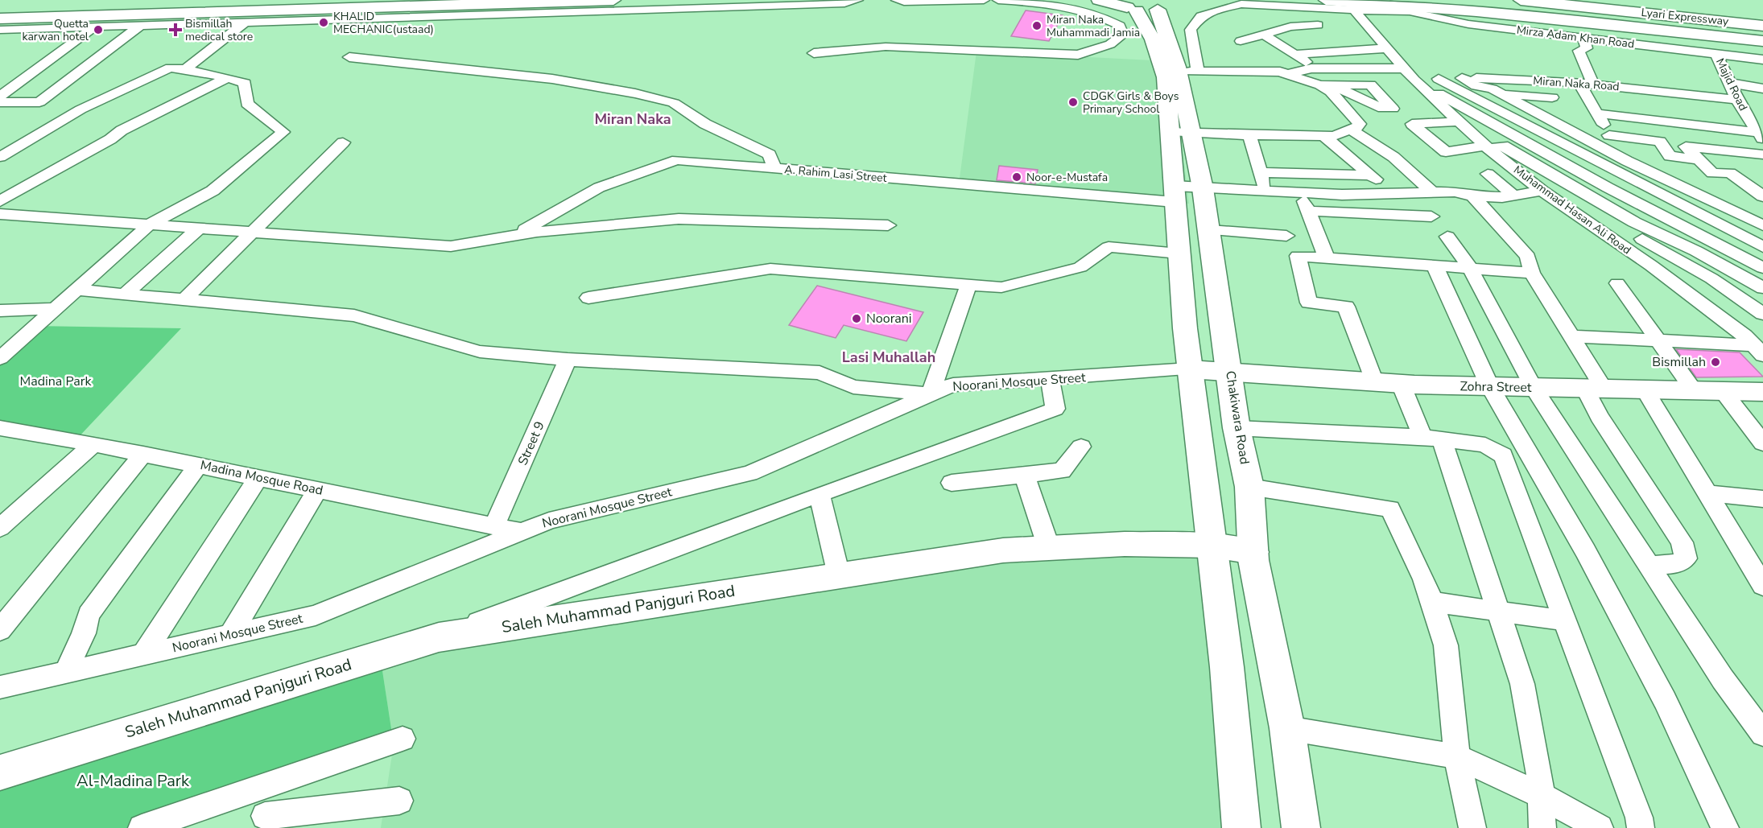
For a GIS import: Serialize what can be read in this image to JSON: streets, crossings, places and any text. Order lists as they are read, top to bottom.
{
  "streets": {
    "main road": [
      "Lyari Expressway",
      "Mirza Adam Khan Road",
      "Zohra Street",
      "Chakiwara Road",
      "Saleh Muhammad Panjguri Road"
    ],
    "street": [
      "Miran Naka Road",
      "Majid Road",
      "A. Rahim Lasi Street",
      "Muhammad Hasan Ali Road",
      "Noorani Mosque Street",
      "Street 9",
      "Madina Mosque Road"
    ]
  },
  "crossings": [
    ["Mirza Adam Khan Road", "Majid Road"],
    ["Miran Naka Road", "Majid Road"],
    ["Miran Naka Road", "Muhammad Hasan Ali Road"],
    ["A. Rahim Lasi Street", "Muhammad Hasan Ali Road"],
    ["A. Rahim Lasi Street", "Chakiwara Road"],
    ["Noorani Mosque Street", "Zohra Street"],
    ["Noorani Mosque Street", "Chakiwara Road"],
    ["Noorani Mosque Street", "Madina Mosque Road"],
    ["Zohra Street", "Chakiwara Road"],
    ["Chakiwara Road", "Saleh Muhammad Panjguri Road"],
    ["Street 9", "Madina Mosque Road"]
  ],
  "districts": ["Miran Naka", "Lasi Muhallah"],
  "parks": ["Madina Park", "Al-Madina Park"],
  "places": {
    "other": [
      "KHALID MECHANIC(ustaad)",
      "Miran Naka Muhammadi Jamia",
      "Quetta karwan hotel",
      "CDGK Girls & Boys Primary School",
      "Noor-e-Mustafa",
      "Noorani",
      "Bismillah"
    ],
    "health": ["Bismillah medical store"]
  }
}
